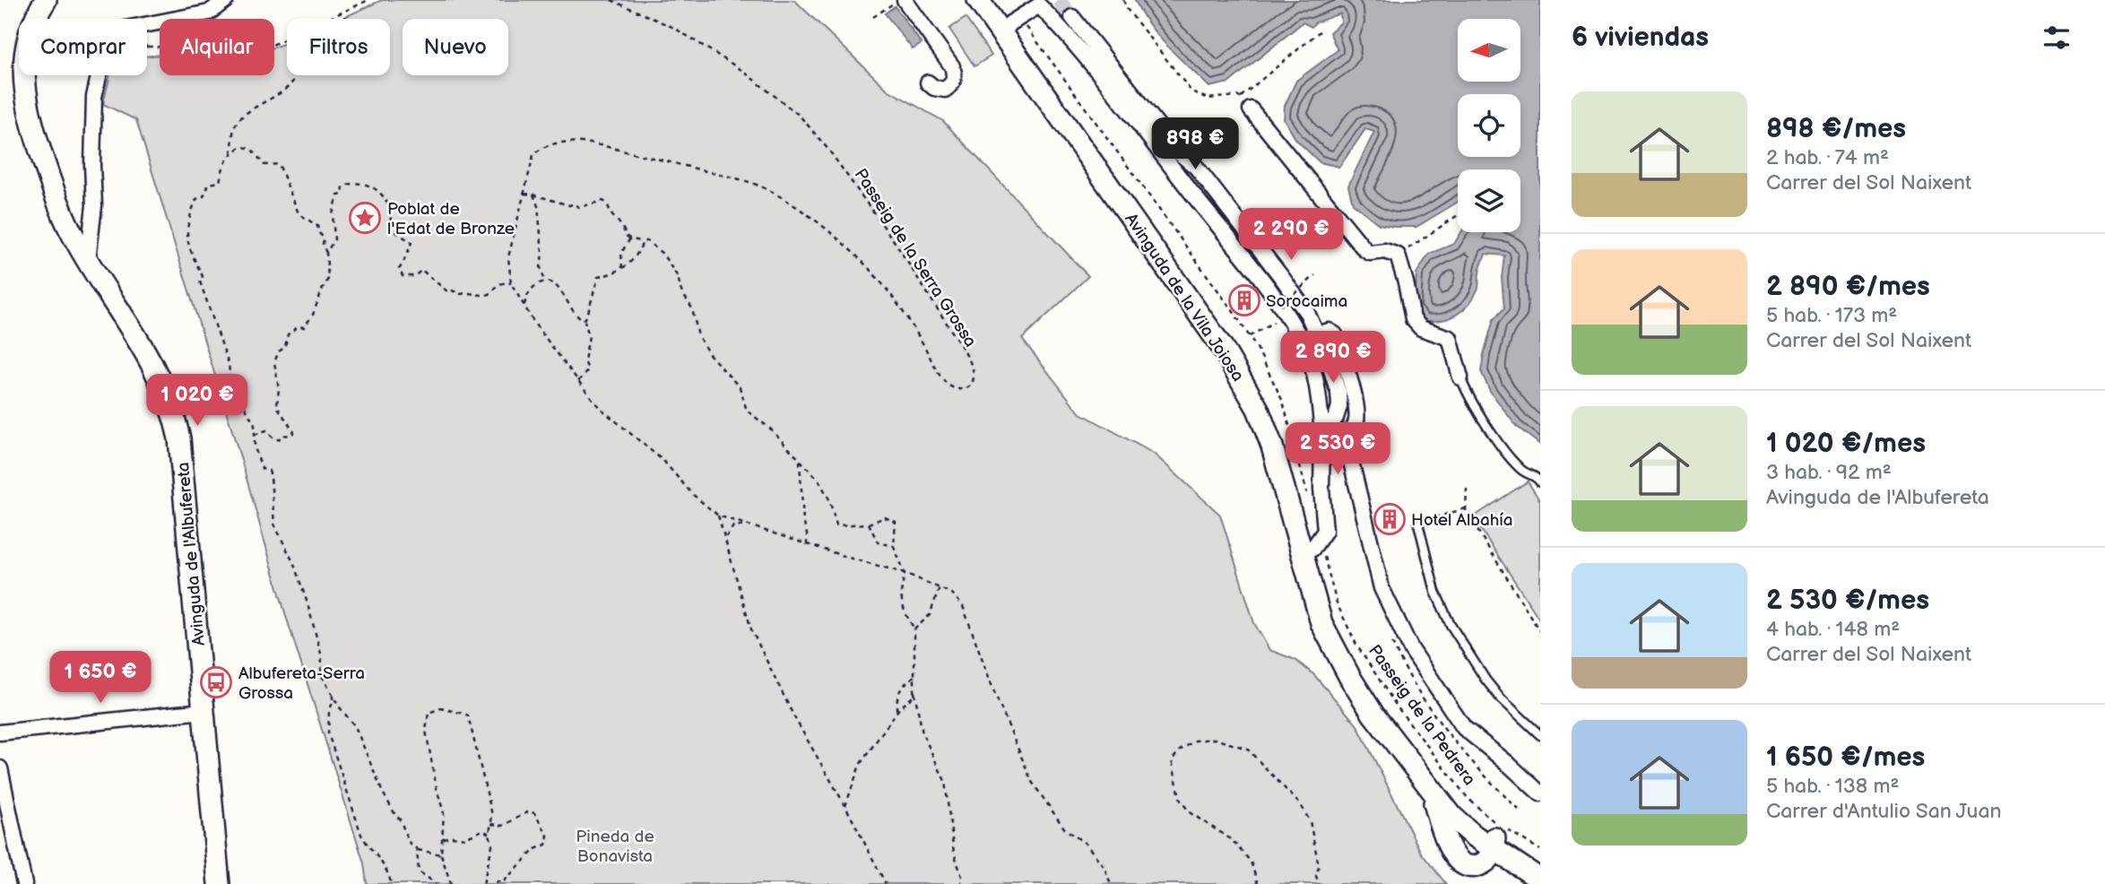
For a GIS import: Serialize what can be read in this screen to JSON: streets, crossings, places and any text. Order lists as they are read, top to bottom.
{
  "streets": {
    "main road": ["Avinguda de la Vila Joiosa", "Avinguda de l'Albufereta"],
    "path": ["Passeig de la Serra Grossa", "Passeig de la Pedrera"]
  },
  "crossings": [
    ["Avinguda de la Vila Joiosa", "Passeig de la Pedrera"]
  ],
  "parks": ["Pineda de Bonavista"],
  "places": {
    "place": ["Poblat de l'Edat de Bronze"],
    "building": ["Sorocaima", "Hotel Albahía"],
    "bus stop": ["Albufereta-Serra Grossa"]
  },
  "north": "left",
  "page": {
    "heading": "6 viviendas",
    "chip": [
      "Comprar",
      "Alquilar",
      "Filtros",
      "Nuevo"
    ],
    "list": [
      {
        "name": "898 €/mes",
        "note": "2 hab. · 74 m² · Carrer del Sol Naixent"
      },
      {
        "name": "2 890 €/mes",
        "note": "5 hab. · 173 m² · Carrer del Sol Naixent"
      },
      {
        "name": "1 020 €/mes",
        "note": "3 hab. · 92 m² · Avinguda de l'Albufereta"
      },
      {
        "name": "2 530 €/mes",
        "note": "4 hab. · 148 m² · Carrer del Sol Naixent"
      },
      {
        "name": "1 650 €/mes",
        "note": "5 hab. · 138 m² · Carrer d'Antulio San Juan"
      }
    ],
    "price": [
      "898 €",
      "2 290 €",
      "2 890 €",
      "1 020 €",
      "2 530 €",
      "1 650 €"
    ]
  }
}
